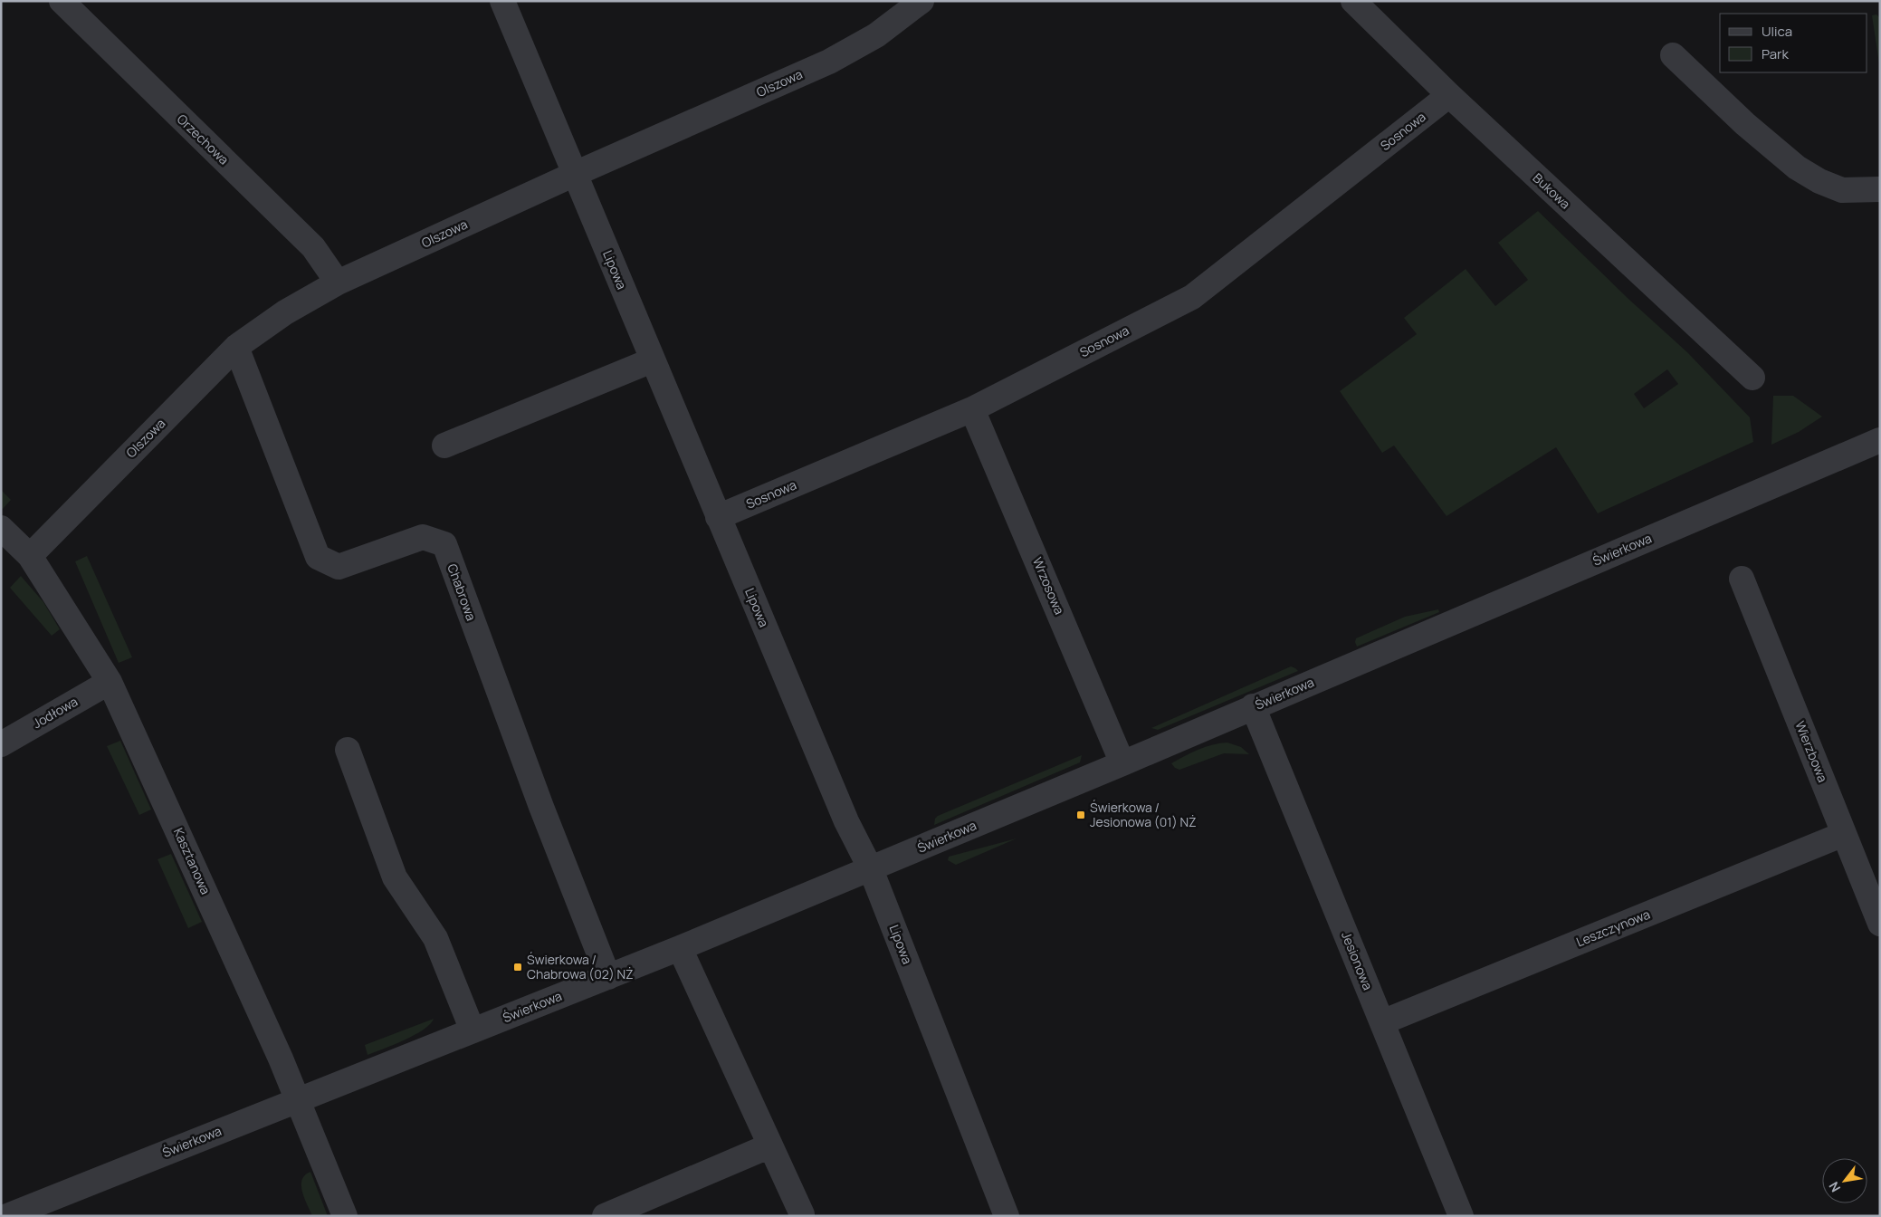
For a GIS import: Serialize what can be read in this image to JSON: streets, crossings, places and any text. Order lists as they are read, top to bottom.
{
  "streets": {
    "street": [
      "Olszowa",
      "Sosnowa",
      "Orzechowa",
      "Bukowa",
      "Lipowa",
      "Świerkowa",
      "Wrzosowa",
      "Chabrowa",
      "Jodłowa",
      "Wierzbowa",
      "Kasztanowa",
      "Leszczynowa",
      "Jesionowa"
    ]
  },
  "crossings": [
    ["Olszowa", "Orzechowa"],
    ["Olszowa", "Lipowa"],
    ["Olszowa", "Chabrowa"],
    ["Olszowa", "Kasztanowa"],
    ["Sosnowa", "Bukowa"],
    ["Sosnowa", "Lipowa"],
    ["Sosnowa", "Wrzosowa"],
    ["Lipowa", "Świerkowa"],
    ["Świerkowa", "Wrzosowa"],
    ["Świerkowa", "Chabrowa"],
    ["Świerkowa", "Kasztanowa"],
    ["Świerkowa", "Jesionowa"],
    ["Jodłowa", "Kasztanowa"],
    ["Wierzbowa", "Leszczynowa"],
    ["Leszczynowa", "Jesionowa"]
  ],
  "places": {
    "transit": ["Świerkowa / Jesionowa (01) NŻ", "Świerkowa / Chabrowa (02) NŻ"]
  },
  "legend": ["Ulica", "Park"],
  "north": "bottom left"
}
